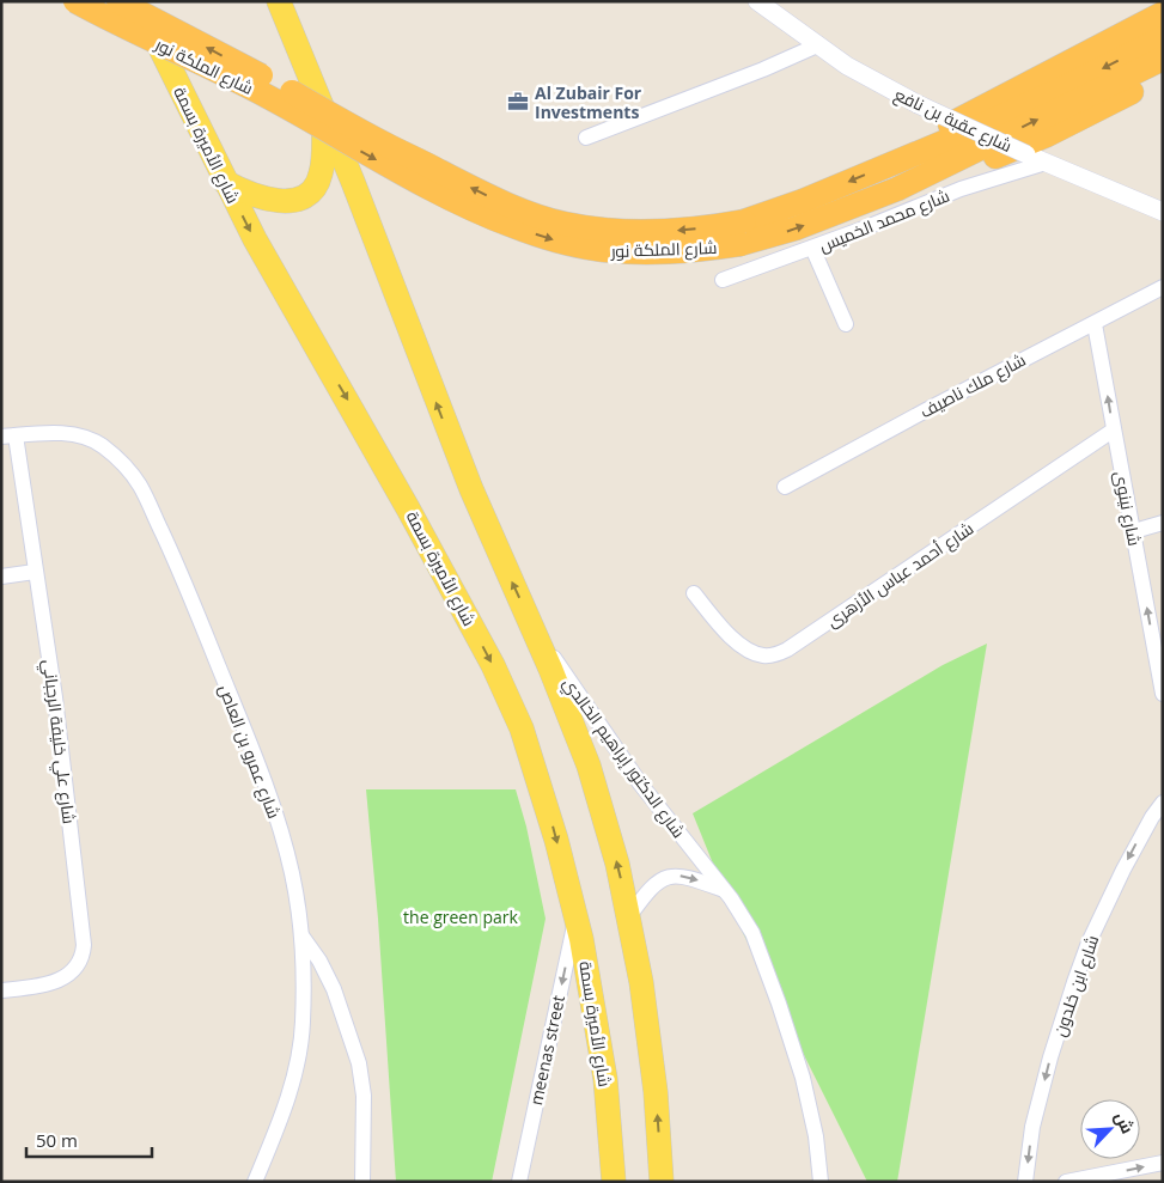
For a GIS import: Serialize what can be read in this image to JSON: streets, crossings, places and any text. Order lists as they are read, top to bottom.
{
  "streets": {
    "highway": ["شارع الملكة نور"],
    "main road": ["شارع الأميرة بسمة"],
    "street": [
      "شارع عقبة بن نافع",
      "شارع محمد الخميس",
      "شارع ملك ناصيف",
      "شارع نينوى",
      "شارع أحمد عباس الأزهرى",
      "شارع علي خليفة الرجباني",
      "شارع عمرو بن العاص",
      "شارع الدكتور إبراهيم الخالدي",
      "شارع ابن خلدون",
      "meenas street"
    ]
  },
  "crossings": [
    ["شارع عقبة بن نافع", "شارع محمد الخميس"],
    ["شارع الأميرة بسمة", "meenas street"],
    ["شارع ملك ناصيف", "شارع نينوى"],
    ["شارع نينوى", "شارع أحمد عباس الأزهرى"],
    ["شارع علي خليفة الرجباني", "شارع عمرو بن العاص"]
  ],
  "one_way": ["شارع نينوى", "شارع ابن خلدون", "meenas street"],
  "parks": ["the green park"],
  "places": {
    "office": ["Al Zubair For Investments"]
  },
  "scale_bar": "50 m",
  "north": "top right"
}
